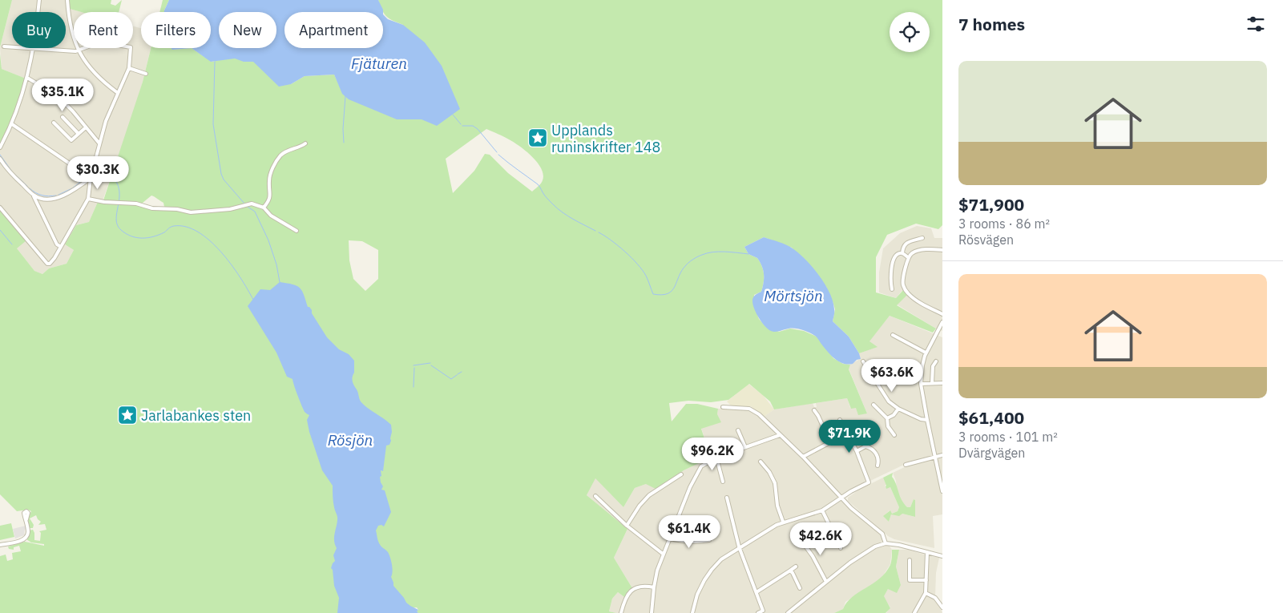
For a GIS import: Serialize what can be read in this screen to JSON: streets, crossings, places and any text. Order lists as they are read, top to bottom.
{
  "water": ["Fjäturen", "Mörtsjön", "Rösjön"],
  "places": {
    "place": ["Upplands runinskrifter 148", "Jarlabankes sten"]
  },
  "page": {
    "heading": "7 homes",
    "chip": [
      "Buy",
      "Rent",
      "Filters",
      "New",
      "Apartment"
    ],
    "list": [
      {
        "name": "$71,900",
        "note": "3 rooms · 86 m² · Rösvägen"
      },
      {
        "name": "$61,400",
        "note": "3 rooms · 101 m² · Dvärgvägen"
      }
    ],
    "price": [
      "$35.1K",
      "$30.3K",
      "$63.6K",
      "$71.9K",
      "$96.2K",
      "$61.4K",
      "$42.6K"
    ]
  }
}
